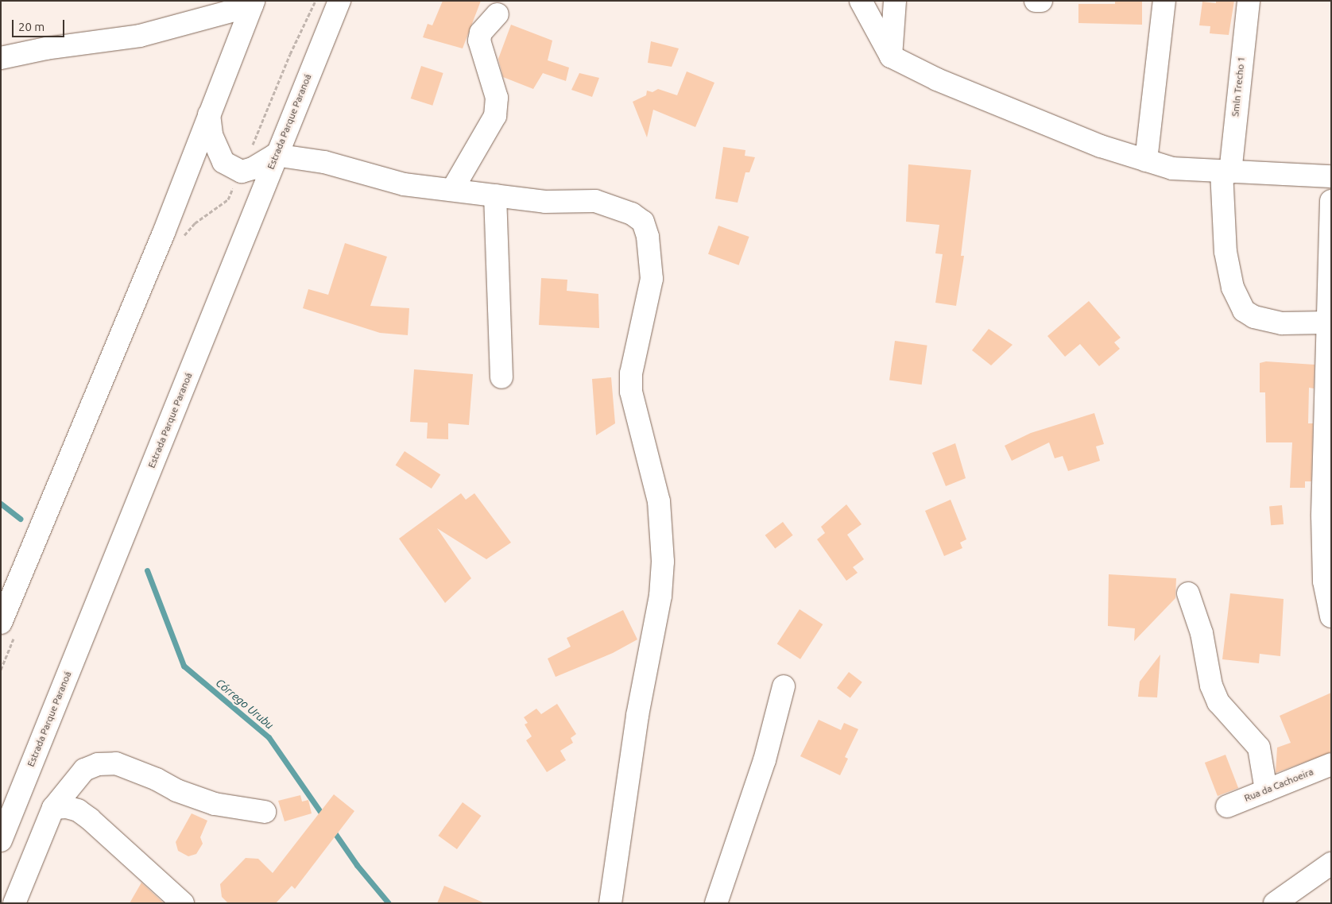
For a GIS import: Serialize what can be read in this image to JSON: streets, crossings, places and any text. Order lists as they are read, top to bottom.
{
  "streets": {
    "street": ["Smln Trecho 1", "Estrada Parque Paranoá", "Rua da Cachoeira"]
  },
  "water": ["Córrego Urubu"],
  "scale_bar": "20 m"
}
